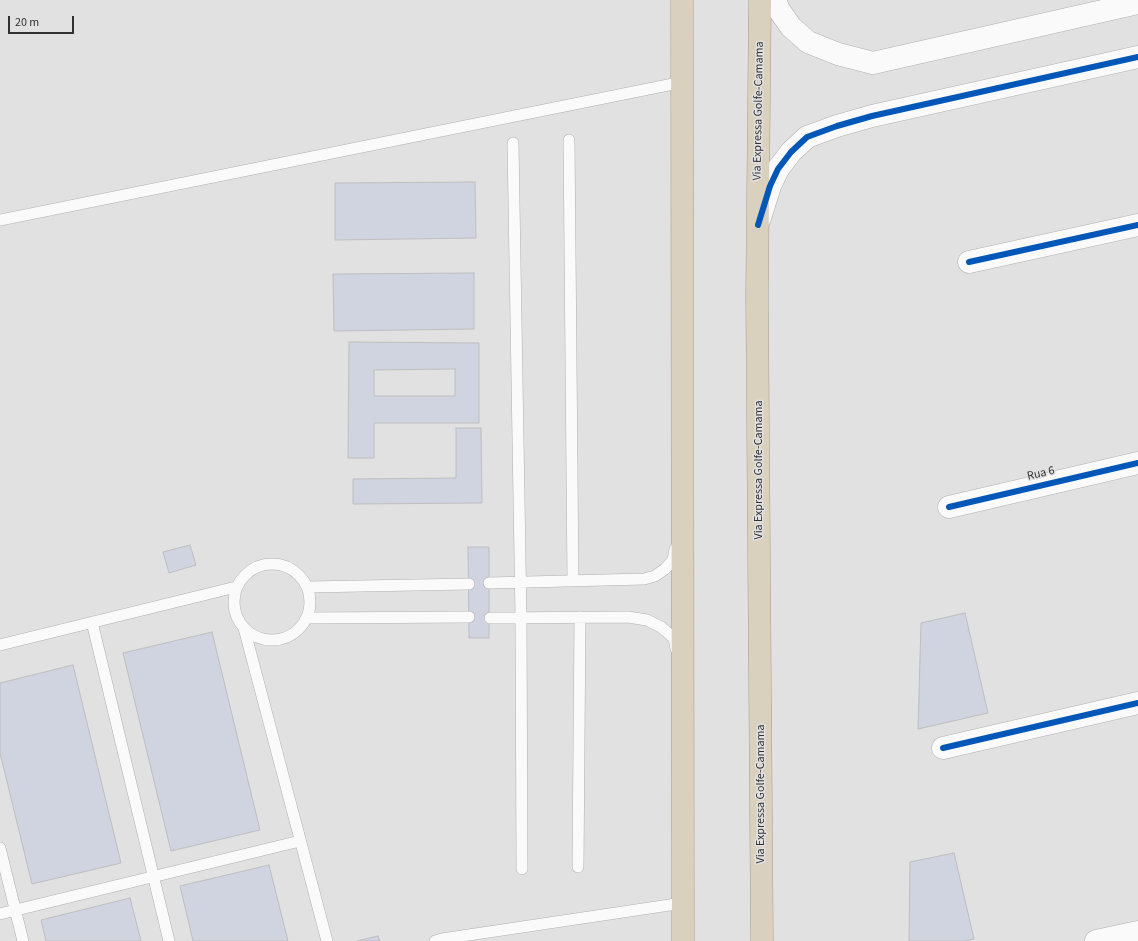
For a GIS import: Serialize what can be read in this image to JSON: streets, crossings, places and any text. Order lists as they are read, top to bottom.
{
  "streets": {
    "highway": ["Via Expressa Golfe-Camama"],
    "street": ["Rua 6"]
  },
  "scale_bar": "20 m"
}
